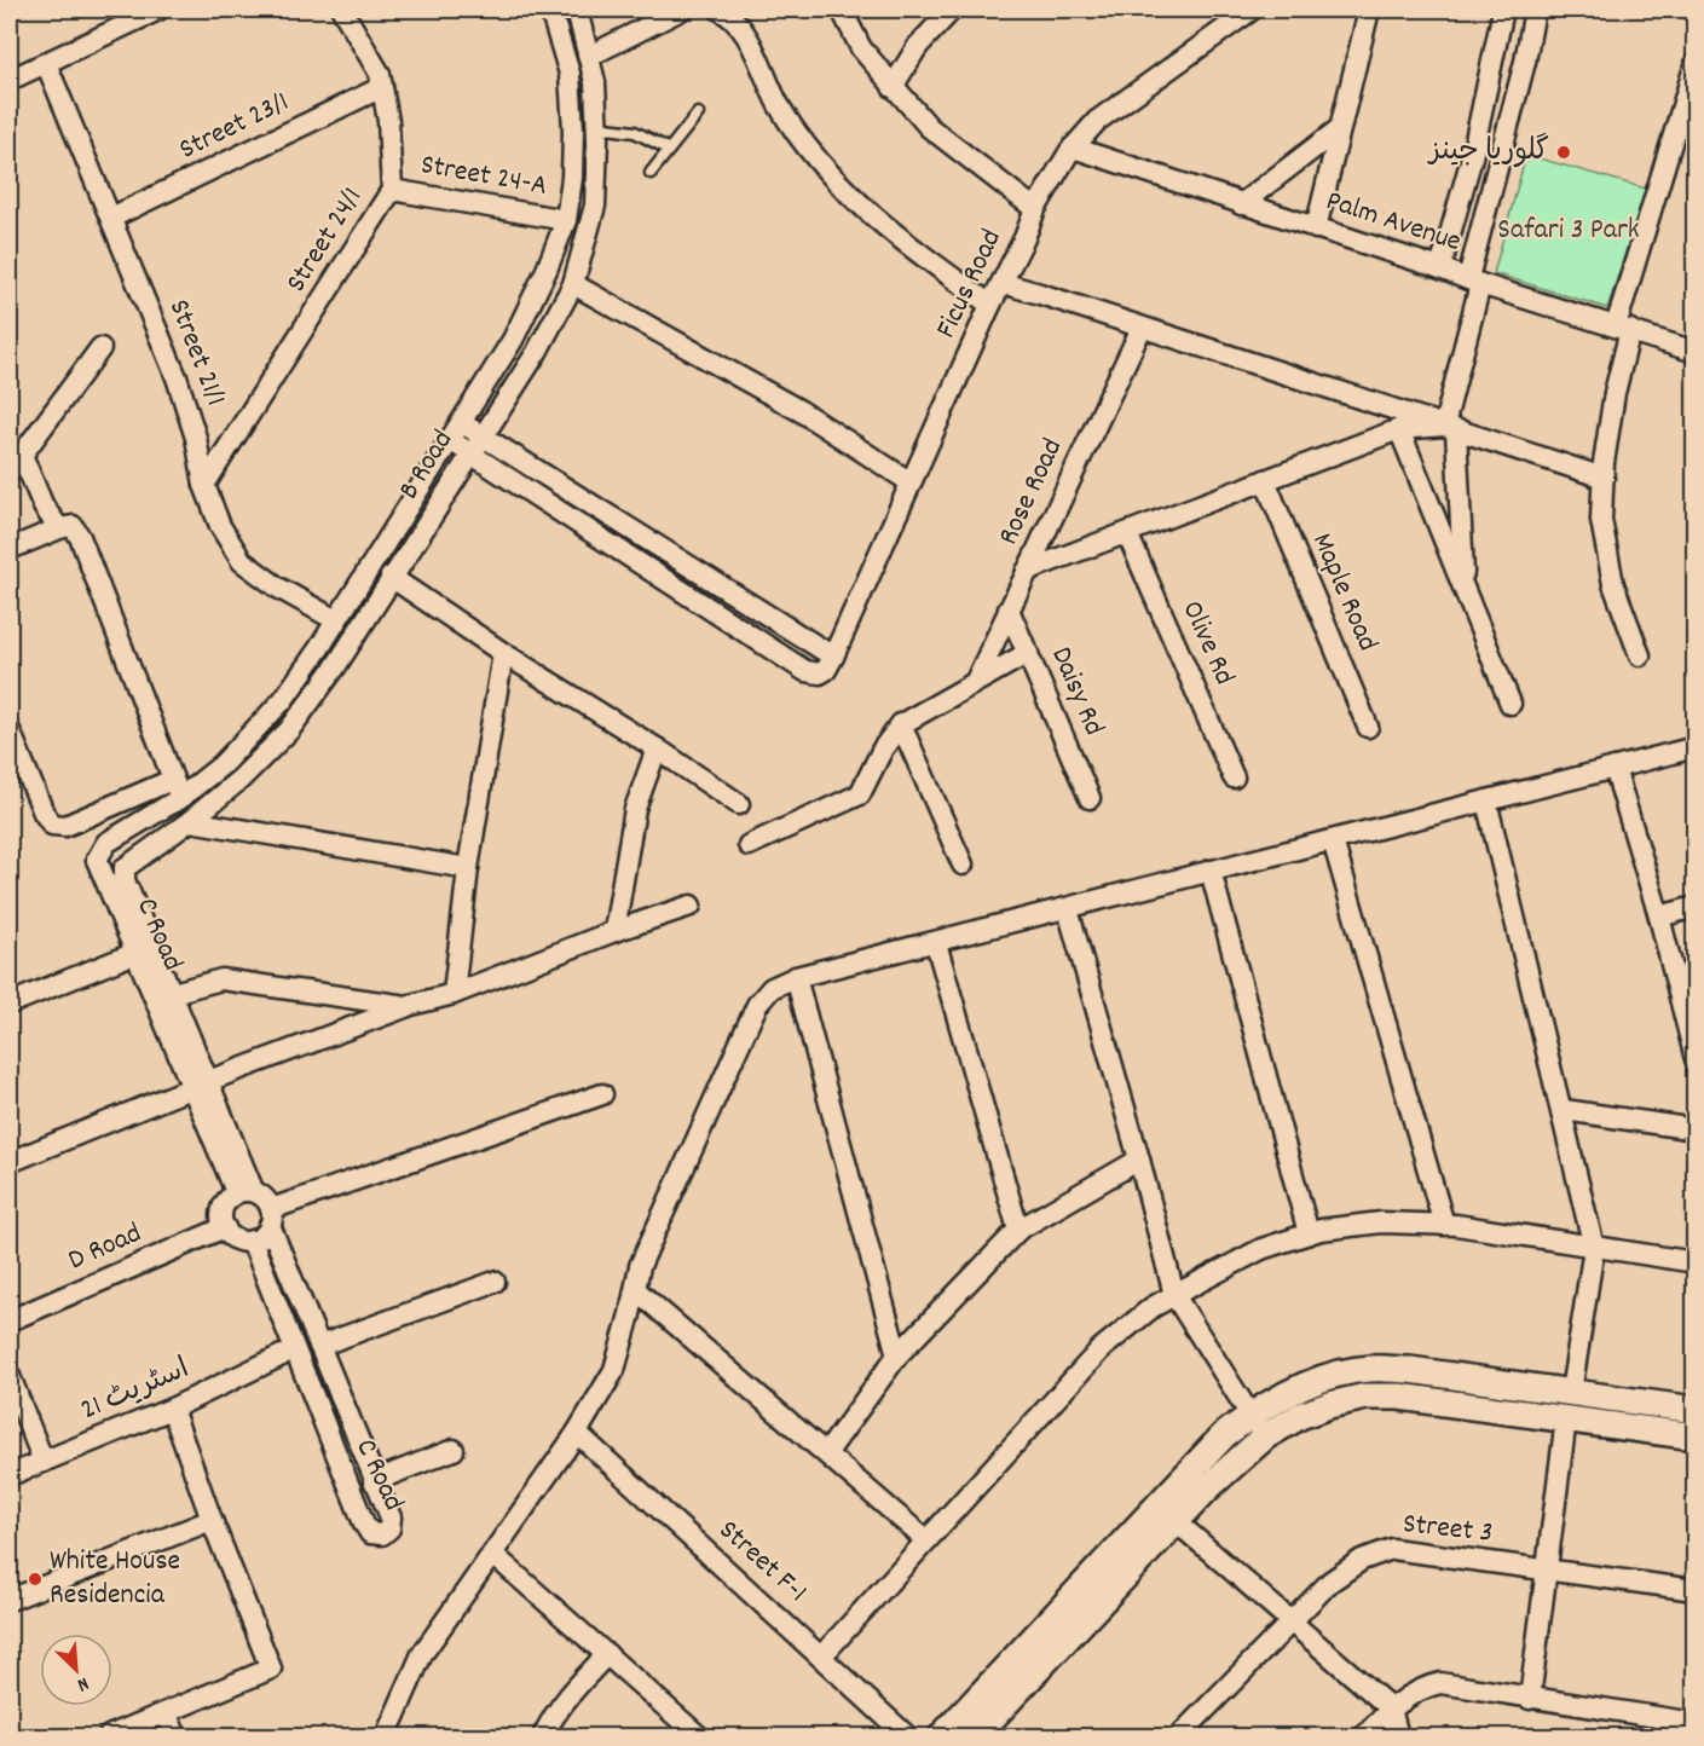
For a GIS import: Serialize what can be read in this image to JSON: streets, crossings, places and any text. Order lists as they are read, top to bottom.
{
  "streets": {
    "street": [
      "Street 23/1",
      "Street 24-A",
      "Palm Avenue",
      "Street 24/1",
      "Ficus Road",
      "Street 21/1",
      "B Road",
      "Rose Road",
      "Maple Road",
      "Olive Rd",
      "Daisy Rd",
      "C Road",
      "D Road",
      "اسٹریٹ 21",
      "Street 3",
      "Street F-1"
    ]
  },
  "crossings": [
    ["Street 23/1", "Street 24/1"],
    ["Street 23/1", "Street 21/1"],
    ["Street 24-A", "Street 24/1"],
    ["Street 24-A", "B Road"],
    ["Palm Avenue", "Ficus Road"],
    ["Street 24/1", "Street 21/1"],
    ["Street 21/1", "B Road"],
    ["B Road", "C Road"],
    ["Rose Road", "Daisy Rd"],
    ["C Road", "D Road"]
  ],
  "parks": ["Safari 3 Park"],
  "places": ["گلوریا جینز", "White House Residencia"],
  "north": "bottom right"
}
